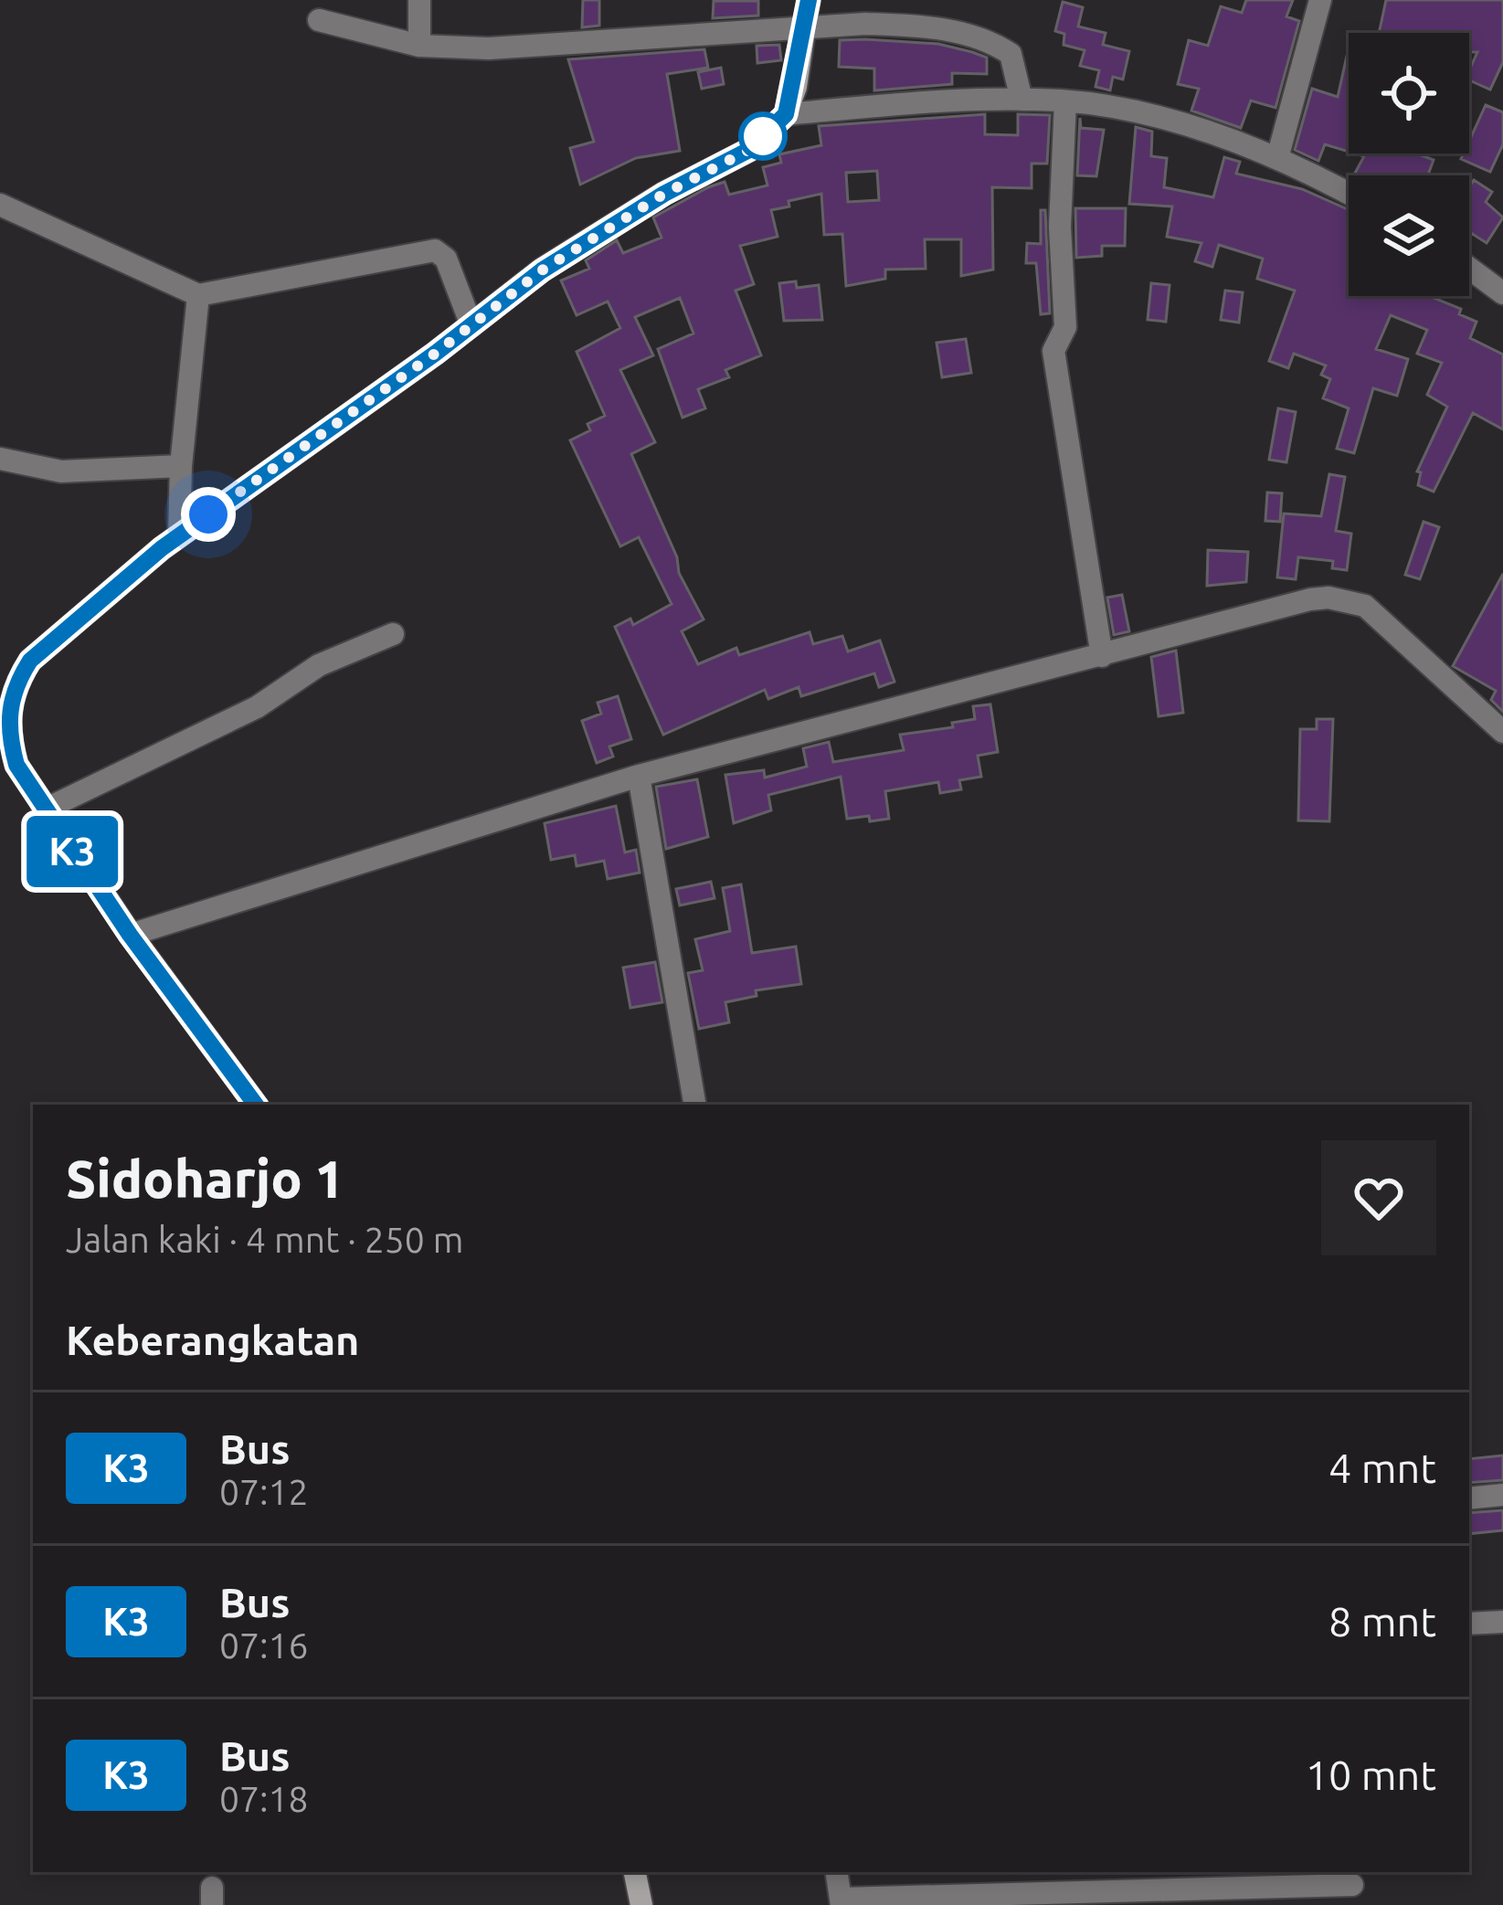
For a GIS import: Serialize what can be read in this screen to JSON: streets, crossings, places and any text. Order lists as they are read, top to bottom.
{
  "lines": ["bus line K3"],
  "page": {
    "on_map": "K3",
    "heading": [
      ["Sidoharjo 1", "Jalan kaki · 4 mnt · 250 m"],
      "Keberangkatan"
    ],
    "list": [
      {
        "mark": "K3",
        "name": "Bus",
        "note": "07:12",
        "value": "4 mnt"
      },
      {
        "mark": "K3",
        "name": "Bus",
        "note": "07:16",
        "value": "8 mnt"
      },
      {
        "mark": "K3",
        "name": "Bus",
        "note": "07:18",
        "value": "10 mnt"
      }
    ]
  }
}
